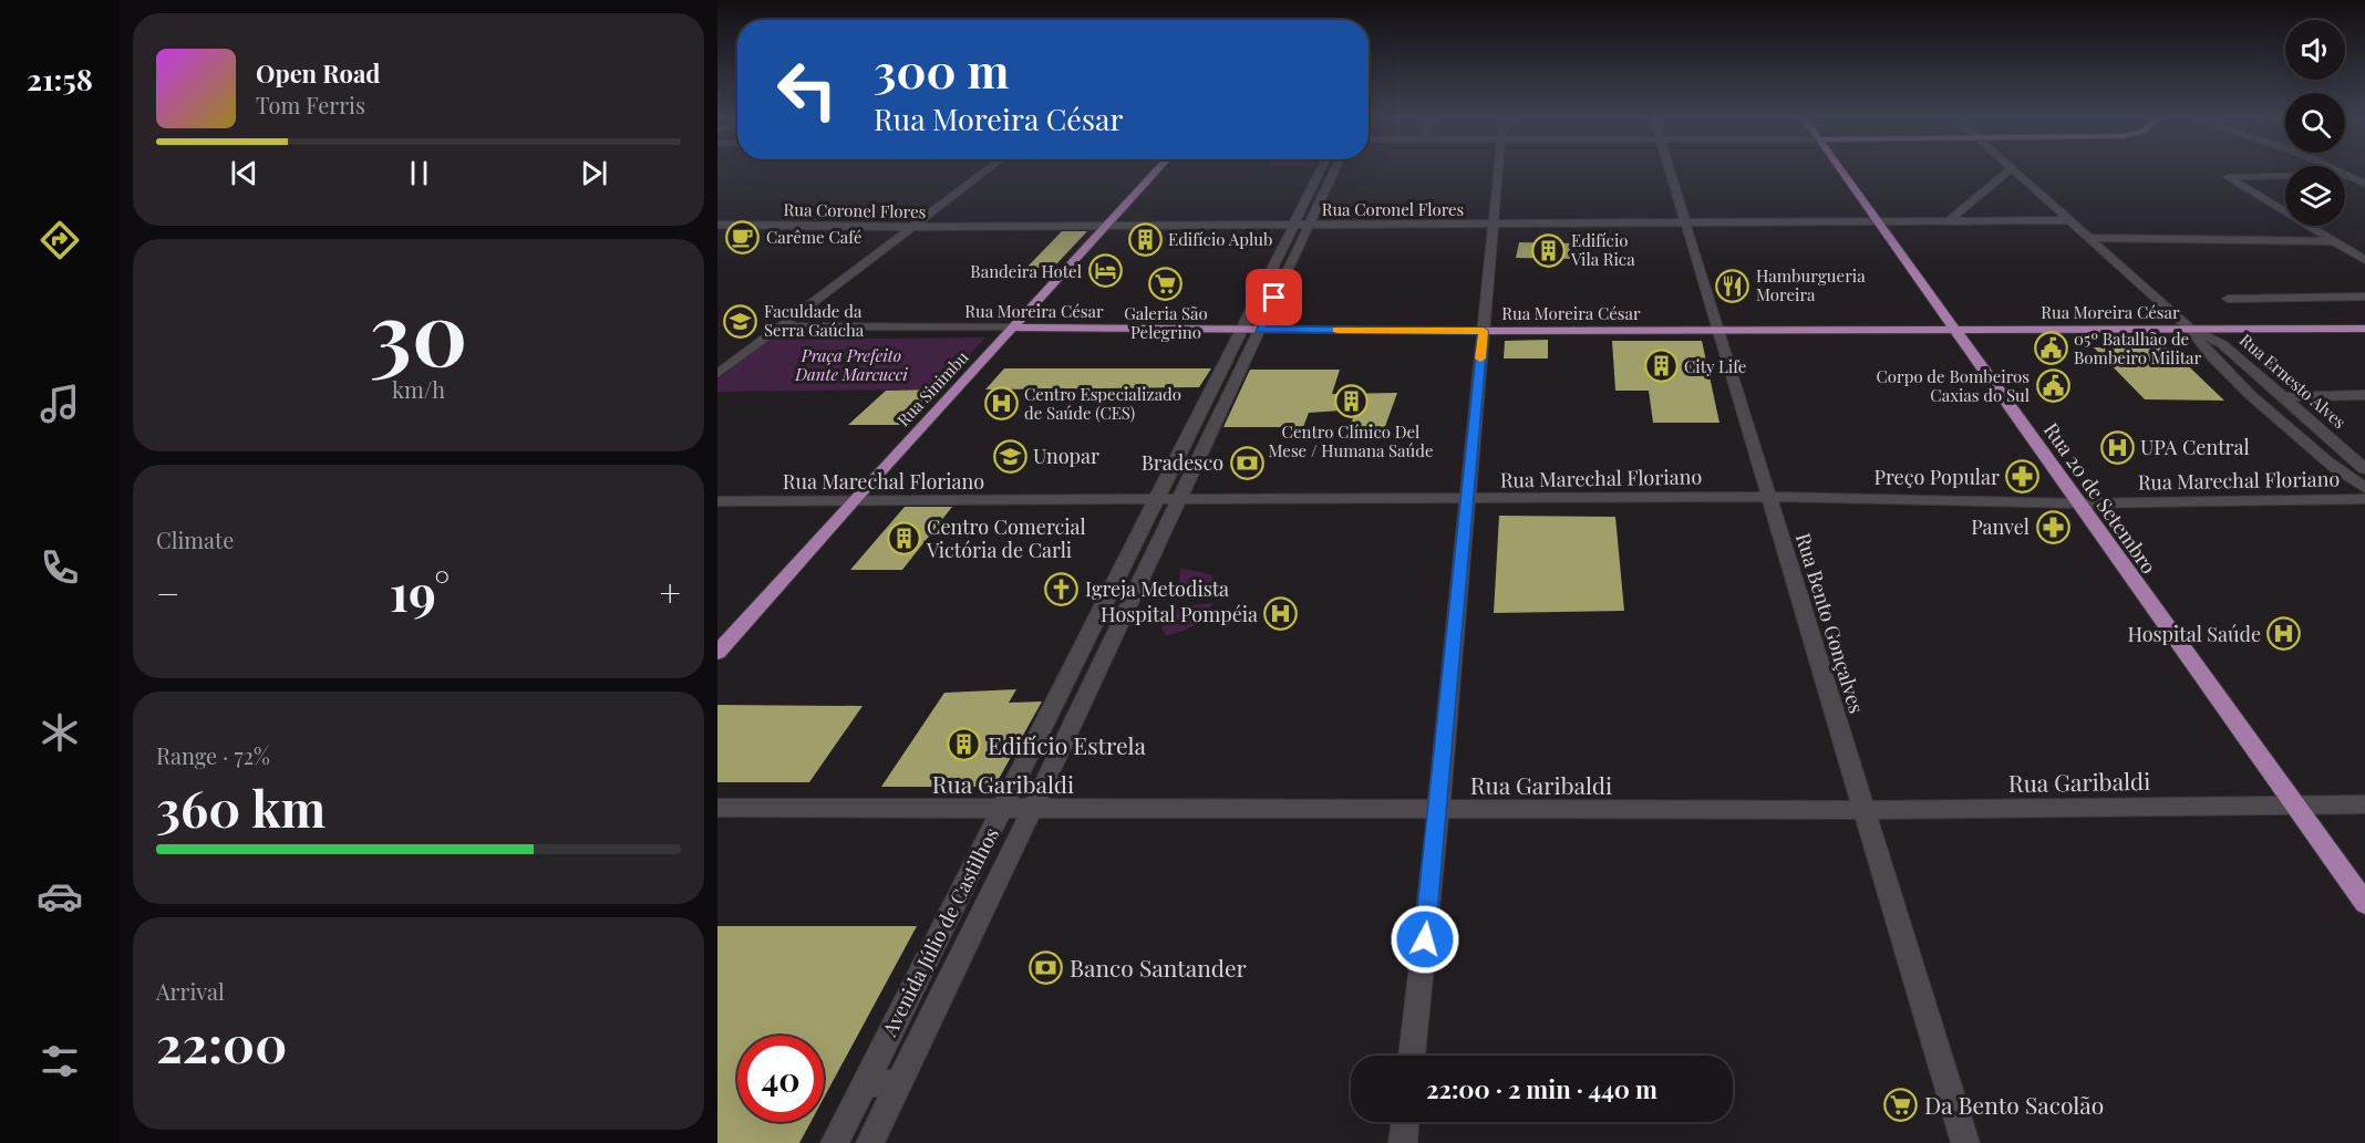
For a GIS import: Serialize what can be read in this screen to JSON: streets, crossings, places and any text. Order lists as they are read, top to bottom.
{
  "streets": {
    "main road": ["Rua Moreira César", "Rua Sinimbu", "Rua 20 de Setembro"],
    "street": [
      "Rua Coronel Flores",
      "Rua Ernesto Alves",
      "Rua Marechal Floriano",
      "Rua Bento Gonçalves",
      "Rua Garibaldi",
      "Avenida Júlio de Castilhos"
    ]
  },
  "crossings": [
    ["Rua Coronel Flores", "Rua Ernesto Alves"],
    ["Rua Coronel Flores", "Rua Sinimbu"],
    ["Rua Coronel Flores", "Rua 20 de Setembro"],
    ["Rua Coronel Flores", "Rua Bento Gonçalves"],
    ["Rua Coronel Flores", "Avenida Júlio de Castilhos"],
    ["Rua Moreira César", "Rua Ernesto Alves"],
    ["Rua Moreira César", "Rua Sinimbu"],
    ["Rua Moreira César", "Rua 20 de Setembro"],
    ["Rua Moreira César", "Rua Bento Gonçalves"],
    ["Rua Moreira César", "Avenida Júlio de Castilhos"],
    ["Rua Sinimbu", "Rua Marechal Floriano"],
    ["Rua Marechal Floriano", "Rua 20 de Setembro"],
    ["Rua Marechal Floriano", "Rua Bento Gonçalves"],
    ["Rua Marechal Floriano", "Avenida Júlio de Castilhos"],
    ["Rua 20 de Setembro", "Rua Garibaldi"],
    ["Rua Bento Gonçalves", "Rua Garibaldi"],
    ["Rua Garibaldi", "Avenida Júlio de Castilhos"]
  ],
  "parks": ["Praça Prefeito Dante Marcucci"],
  "places": {
    "cafe": ["Carême Café"],
    "building": [
      "Edifício Aplub",
      "Edifício Vila Rica",
      "City Life",
      "Centro Clínico Del Mese / Humana Saúde",
      "Centro Comercial Victória de Carli",
      "Edifício Estrela"
    ],
    "hotel": ["Bandeira Hotel"],
    "supermarket": ["Galeria São Pelegrino", "Da Bento Sacolão"],
    "restaurant": ["Hamburgueria Moreira"],
    "school or university": ["Faculdade da Serra Gaúcha", "Unopar"],
    "public building": ["05º Batalhão de Bombeiro Militar", "Corpo de Bombeiros Caxias do Sul"],
    "hospital": [
      "Centro Especializado de Saúde (CES)",
      "UPA Central",
      "Hospital Pompéia",
      "Hospital Saúde"
    ],
    "bank": ["Bradesco", "Banco Santander"],
    "pharmacy": ["Preço Popular", "Panvel"],
    "church": ["Igreja Metodista"]
  },
  "page": {
    "tabs": "21:58",
    "turn": ["300 m", "Rua Moreira César"],
    "song": ["Open Road", "Tom Ferris"],
    "tile": [
      ["30", "km/h"],
      "Climate",
      ["Range · 72%", "360 km"],
      ["Arrival", "22:00"]
    ],
    "heat": ["−", "19°", "+"],
    "limit": "40",
    "trip": "22:00 · 2 min · 440 m"
  }
}
